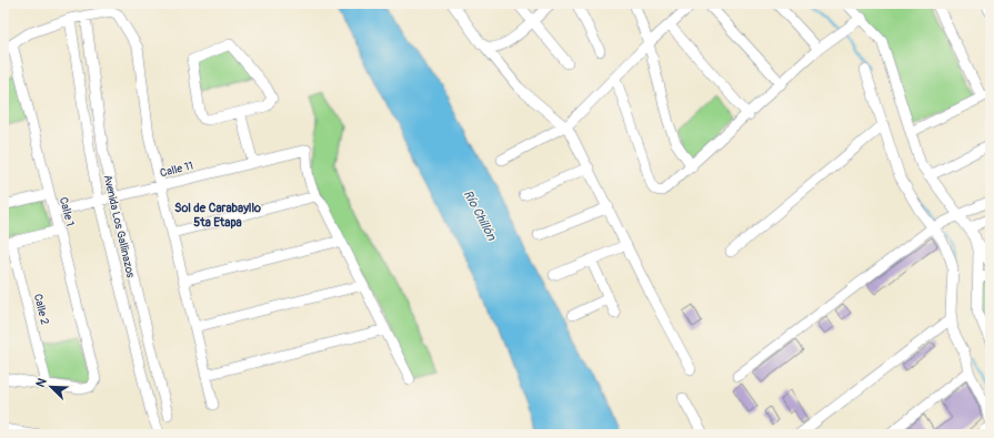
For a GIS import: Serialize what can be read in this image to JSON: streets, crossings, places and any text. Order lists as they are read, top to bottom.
{
  "streets": {
    "street": [
      "Calle 11",
      "Calle 1",
      "Avenida Los Gallinazos",
      "Calle 2"
    ]
  },
  "crossings": [
    ["Calle 11", "Calle 1"],
    ["Calle 11", "Avenida Los Gallinazos"],
    ["Calle 1", "Calle 2"]
  ],
  "districts": ["Sol de Carabayllo 5ta Etapa"],
  "water": ["Río Chillón"],
  "north": "top left"
}
